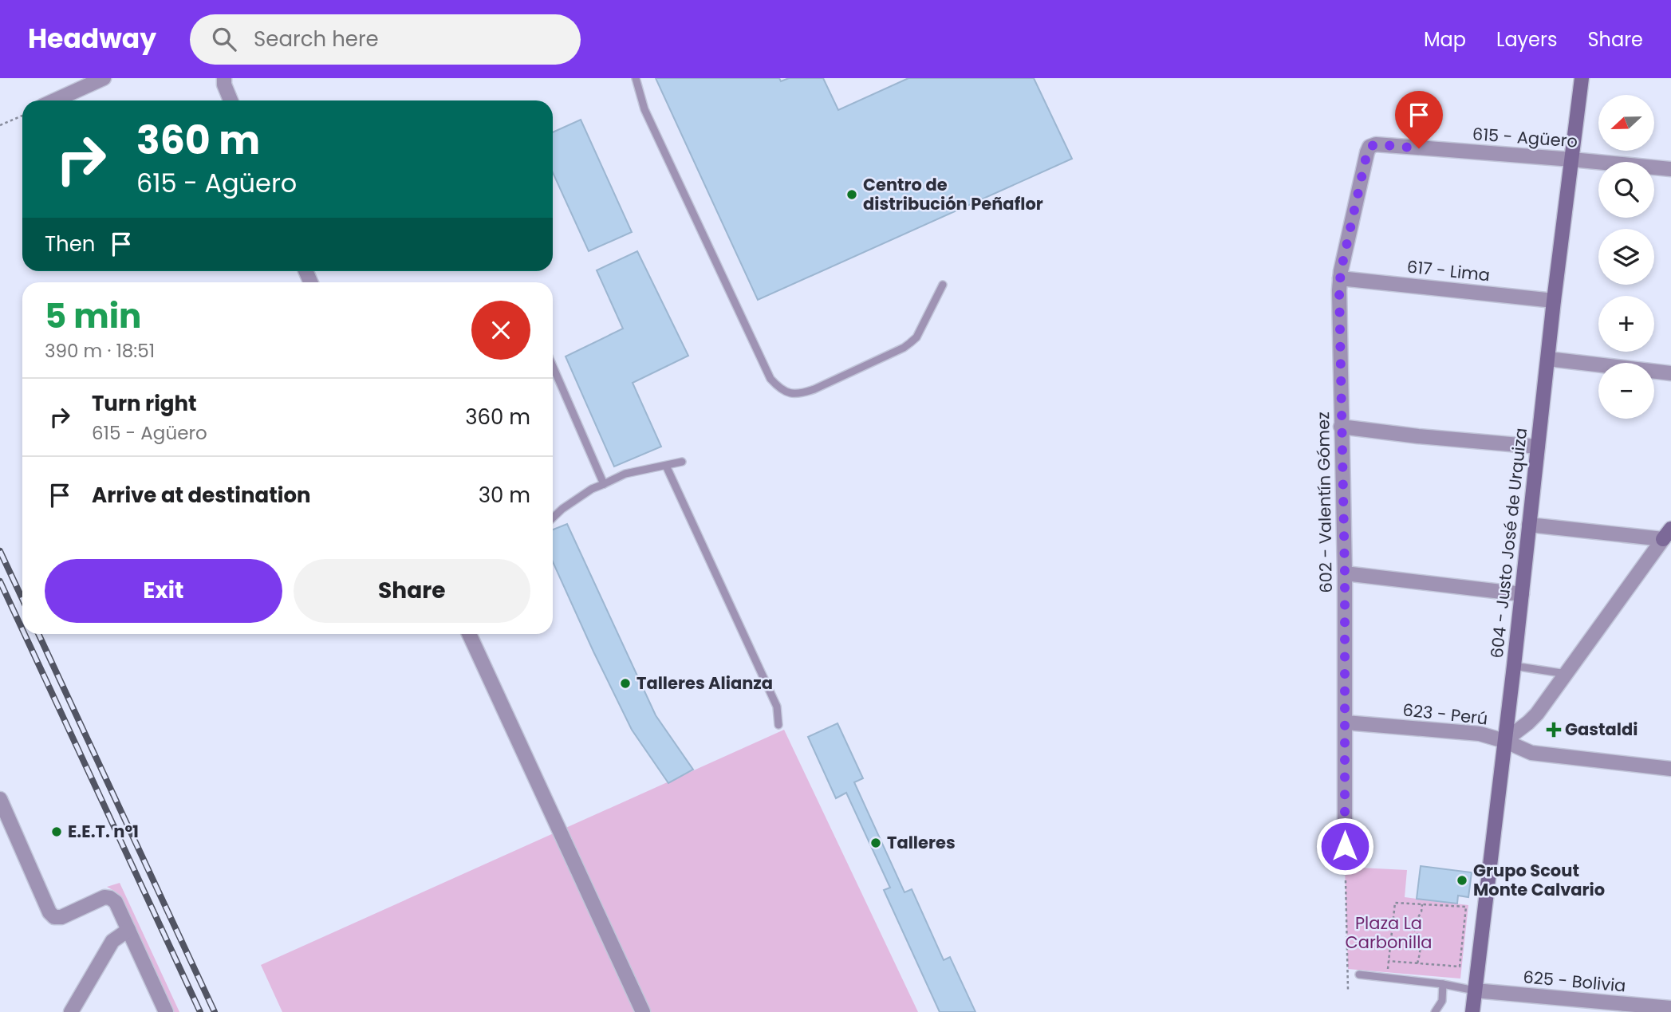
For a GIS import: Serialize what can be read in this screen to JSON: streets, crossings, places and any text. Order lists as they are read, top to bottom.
{
  "streets": {
    "main road": ["604 - Justo José de Urquiza"],
    "street": [
      "615 - Agüero",
      "617 - Lima",
      "602 - Valentín Gómez",
      "623 - Perú",
      "625 - Bolivia"
    ]
  },
  "crossings": [
    ["615 - Agüero", "602 - Valentín Gómez"],
    ["615 - Agüero", "604 - Justo José de Urquiza"],
    ["617 - Lima", "602 - Valentín Gómez"],
    ["617 - Lima", "604 - Justo José de Urquiza"],
    ["602 - Valentín Gómez", "623 - Perú"],
    ["604 - Justo José de Urquiza", "623 - Perú"],
    ["604 - Justo José de Urquiza", "625 - Bolivia"]
  ],
  "parks": ["Plaza La Carbonilla"],
  "places": {
    "other": [
      "Centro de distribución Peñaflor",
      "Talleres Alianza",
      "E.E.T. nº1",
      "Talleres",
      "Grupo Scout Monte Calvario"
    ],
    "health": ["Gastaldi"]
  },
  "north": "left",
  "page": {
    "header": "Headway",
    "search": "Search here",
    "nav": ["Map", "Layers", "Share"],
    "map_buttons": ["+", "−"],
    "turn": ["360 m", "615 - Agüero"],
    "then": "Then",
    "heading": ["5 min", "390 m · 18:51"],
    "list": [
      {
        "name": "Turn right",
        "note": "615 - Agüero",
        "value": "360 m"
      },
      {
        "name": "Arrive at destination",
        "value": "30 m"
      }
    ],
    "buttons": ["Exit", "Share"]
  }
}
